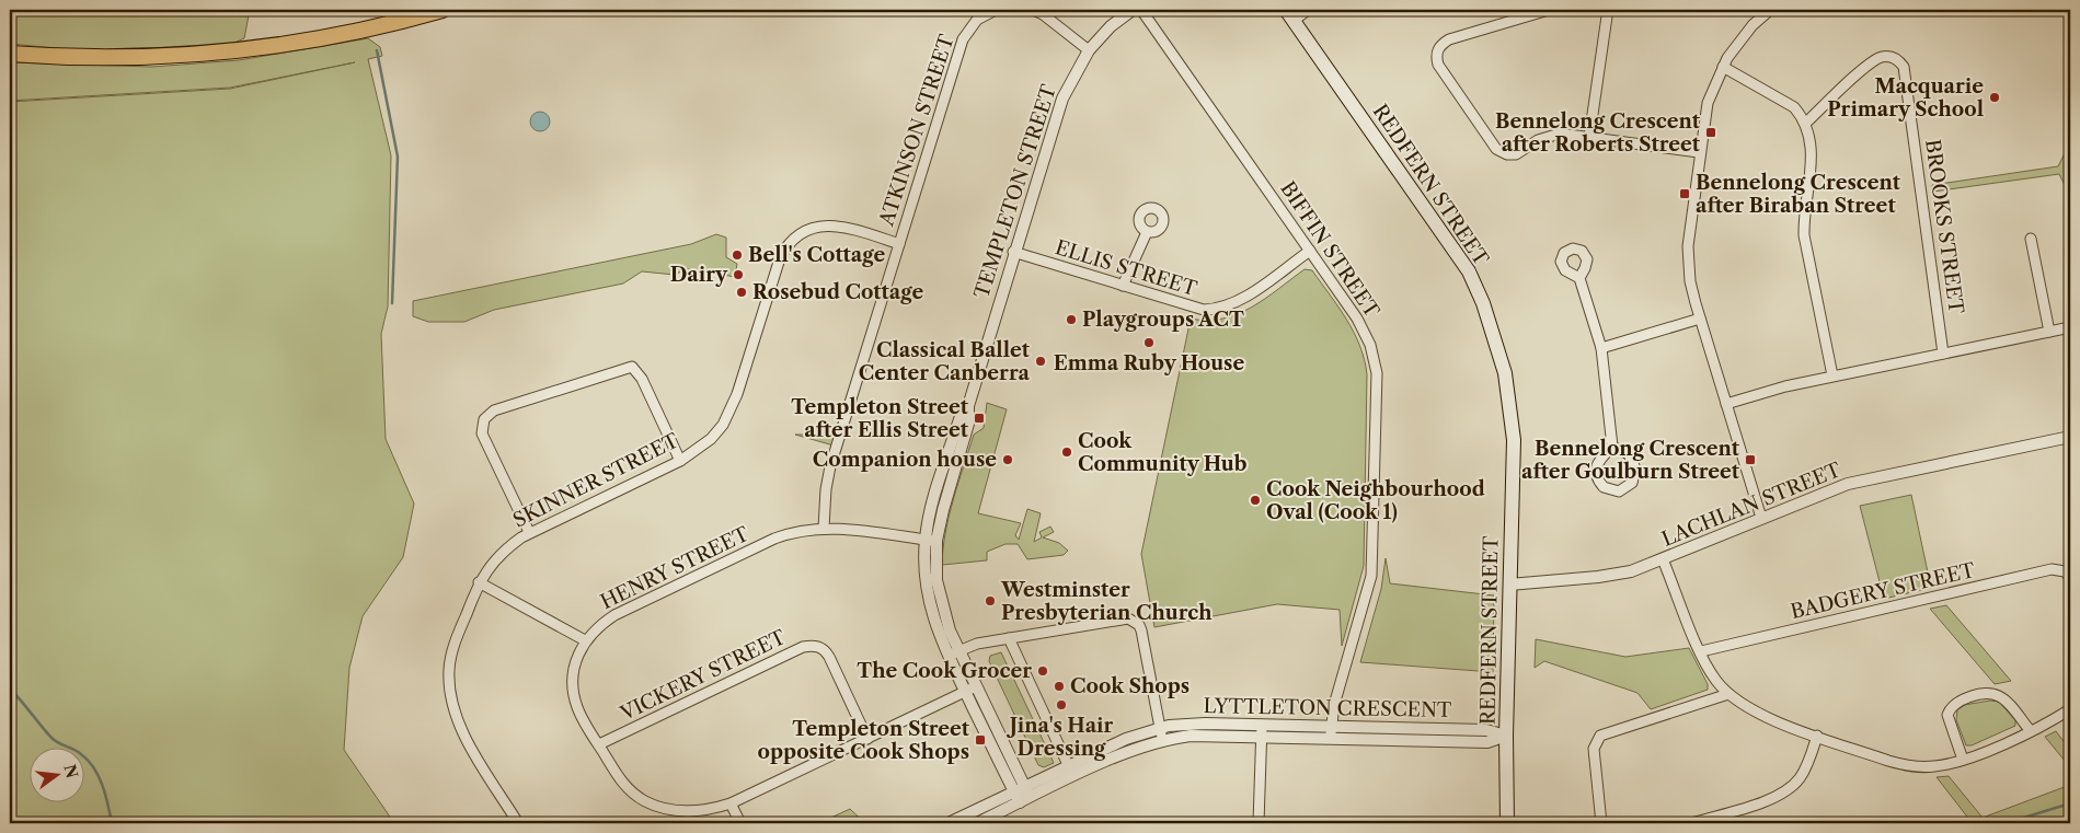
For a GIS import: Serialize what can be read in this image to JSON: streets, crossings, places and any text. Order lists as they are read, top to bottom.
{
  "streets": {
    "main road": ["REDFERN STREET"],
    "street": [
      "ATKINSON STREET",
      "TEMPLETON STREET",
      "BROOKS STREET",
      "BIFFIN STREET",
      "ELLIS STREET",
      "SKINNER STREET",
      "LACHLAN STREET",
      "HENRY STREET",
      "BADGERY STREET",
      "VICKERY STREET",
      "LYTTLETON CRESCENT"
    ]
  },
  "crossings": [
    ["ATKINSON STREET", "SKINNER STREET"],
    ["ATKINSON STREET", "HENRY STREET"],
    ["REDFERN STREET", "LACHLAN STREET"],
    ["REDFERN STREET", "LYTTLETON CRESCENT"],
    ["TEMPLETON STREET", "ELLIS STREET"],
    ["TEMPLETON STREET", "HENRY STREET"],
    ["TEMPLETON STREET", "LYTTLETON CRESCENT"],
    ["BIFFIN STREET", "ELLIS STREET"],
    ["BIFFIN STREET", "LYTTLETON CRESCENT"],
    ["HENRY STREET", "VICKERY STREET"]
  ],
  "places": {
    "other": [
      "Macquarie Primary School",
      "Bell's Cottage",
      "Dairy",
      "Rosebud Cottage",
      "Playgroups ACT",
      "Emma Ruby House",
      "Classical Ballet Center Canberra",
      "Cook Community Hub",
      "Companion house",
      "Cook Neighbourhood Oval (Cook 1)",
      "Westminster Presbyterian Church",
      "The Cook Grocer",
      "Cook Shops",
      "Jina's Hair Dressing"
    ],
    "transit": [
      "Bennelong Crescent after Roberts Street",
      "Bennelong Crescent after Biraban Street",
      "Templeton Street after Ellis Street",
      "Bennelong Crescent after Goulburn Street",
      "Templeton Street opposite Cook Shops"
    ]
  },
  "north": "right"
}
